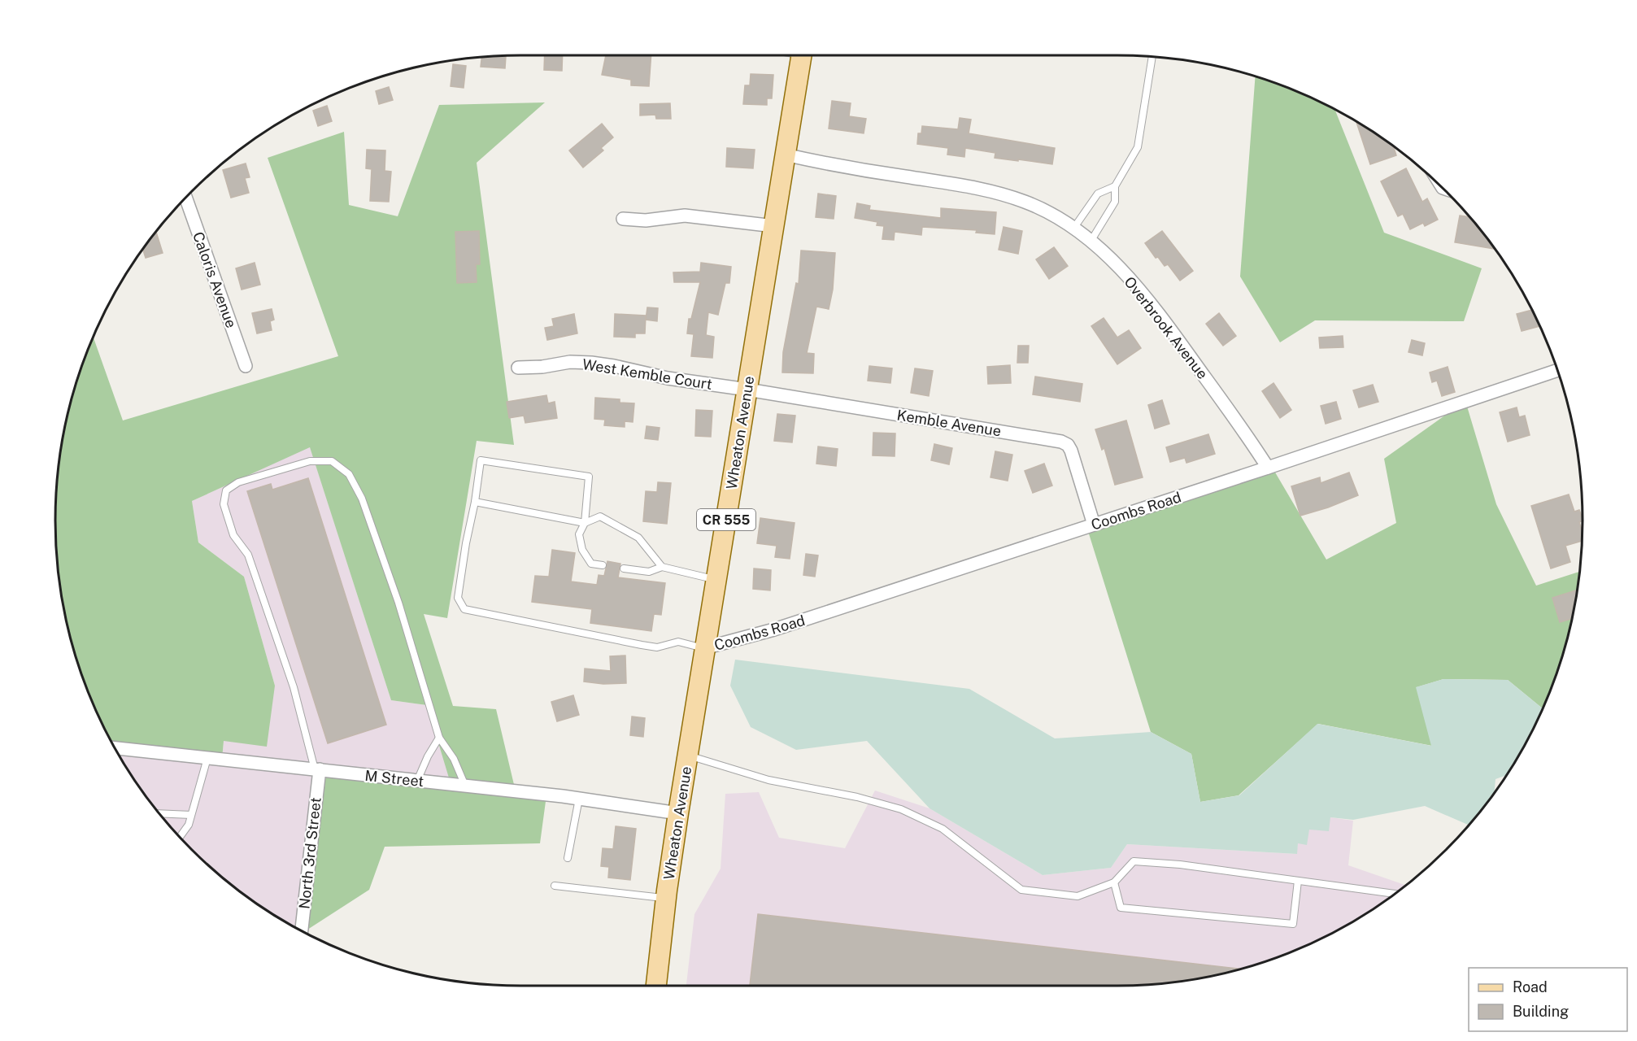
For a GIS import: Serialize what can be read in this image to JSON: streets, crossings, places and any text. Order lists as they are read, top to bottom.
{
  "streets": {
    "main road": ["Wheaton Avenue", "CR 555"],
    "street": [
      "Caloris Avenue",
      "Overbrook Avenue",
      "West Kemble Court",
      "Kemble Avenue",
      "Coombs Road",
      "M Street",
      "North 3rd Street"
    ]
  },
  "crossings": [
    ["Overbrook Avenue", "Wheaton Avenue"],
    ["Overbrook Avenue", "Coombs Road"],
    ["West Kemble Court", "Kemble Avenue"],
    ["West Kemble Court", "Wheaton Avenue"],
    ["Kemble Avenue", "Wheaton Avenue"],
    ["Kemble Avenue", "Coombs Road"],
    ["Wheaton Avenue", "Coombs Road"],
    ["Wheaton Avenue", "M Street"],
    ["M Street", "North 3rd Street"]
  ],
  "legend": ["Road", "Building"]
}
